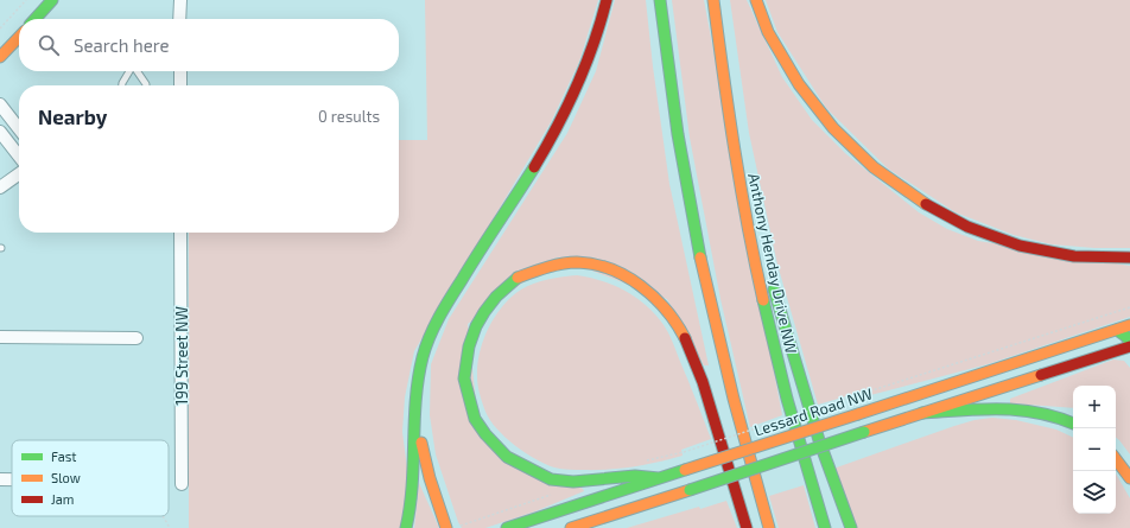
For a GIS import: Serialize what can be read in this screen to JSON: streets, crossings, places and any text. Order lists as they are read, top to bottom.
{
  "streets": {
    "main road": ["Anthony Henday Drive NW", "Lessard Road NW"],
    "street": ["199 Street NW"]
  },
  "legend": ["Fast", "Slow", "Jam"],
  "page": {
    "search": "Search here",
    "heading": ["Nearby", "0 results"],
    "map_buttons": ["+", "−"]
  }
}
